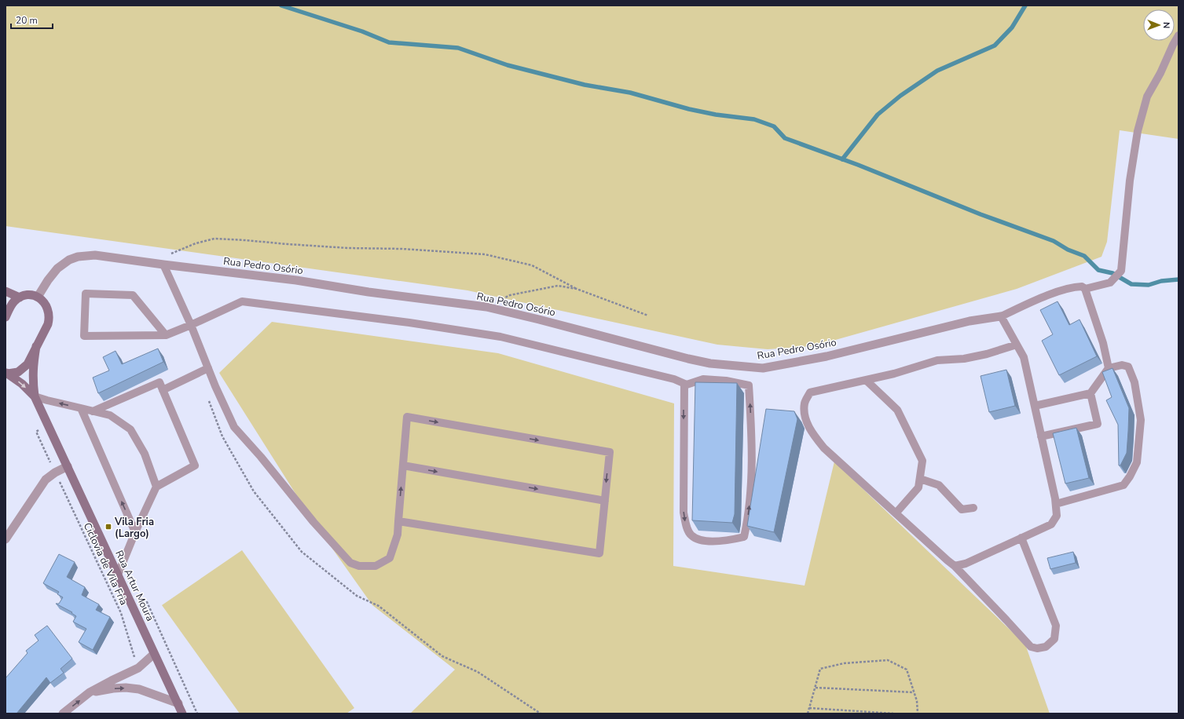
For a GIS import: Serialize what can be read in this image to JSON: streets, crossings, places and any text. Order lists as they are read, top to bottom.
{
  "streets": {
    "main road": ["Rua Artur Moura"],
    "street": ["Rua Pedro Osório"],
    "path": ["Ciclovia de Vila Fria"]
  },
  "crossings": [
    ["Ciclovia de Vila Fria", "Rua Artur Moura"]
  ],
  "places": {
    "transit": ["Vila Fria (Largo)"]
  },
  "scale_bar": "20 m",
  "north": "right"
}
